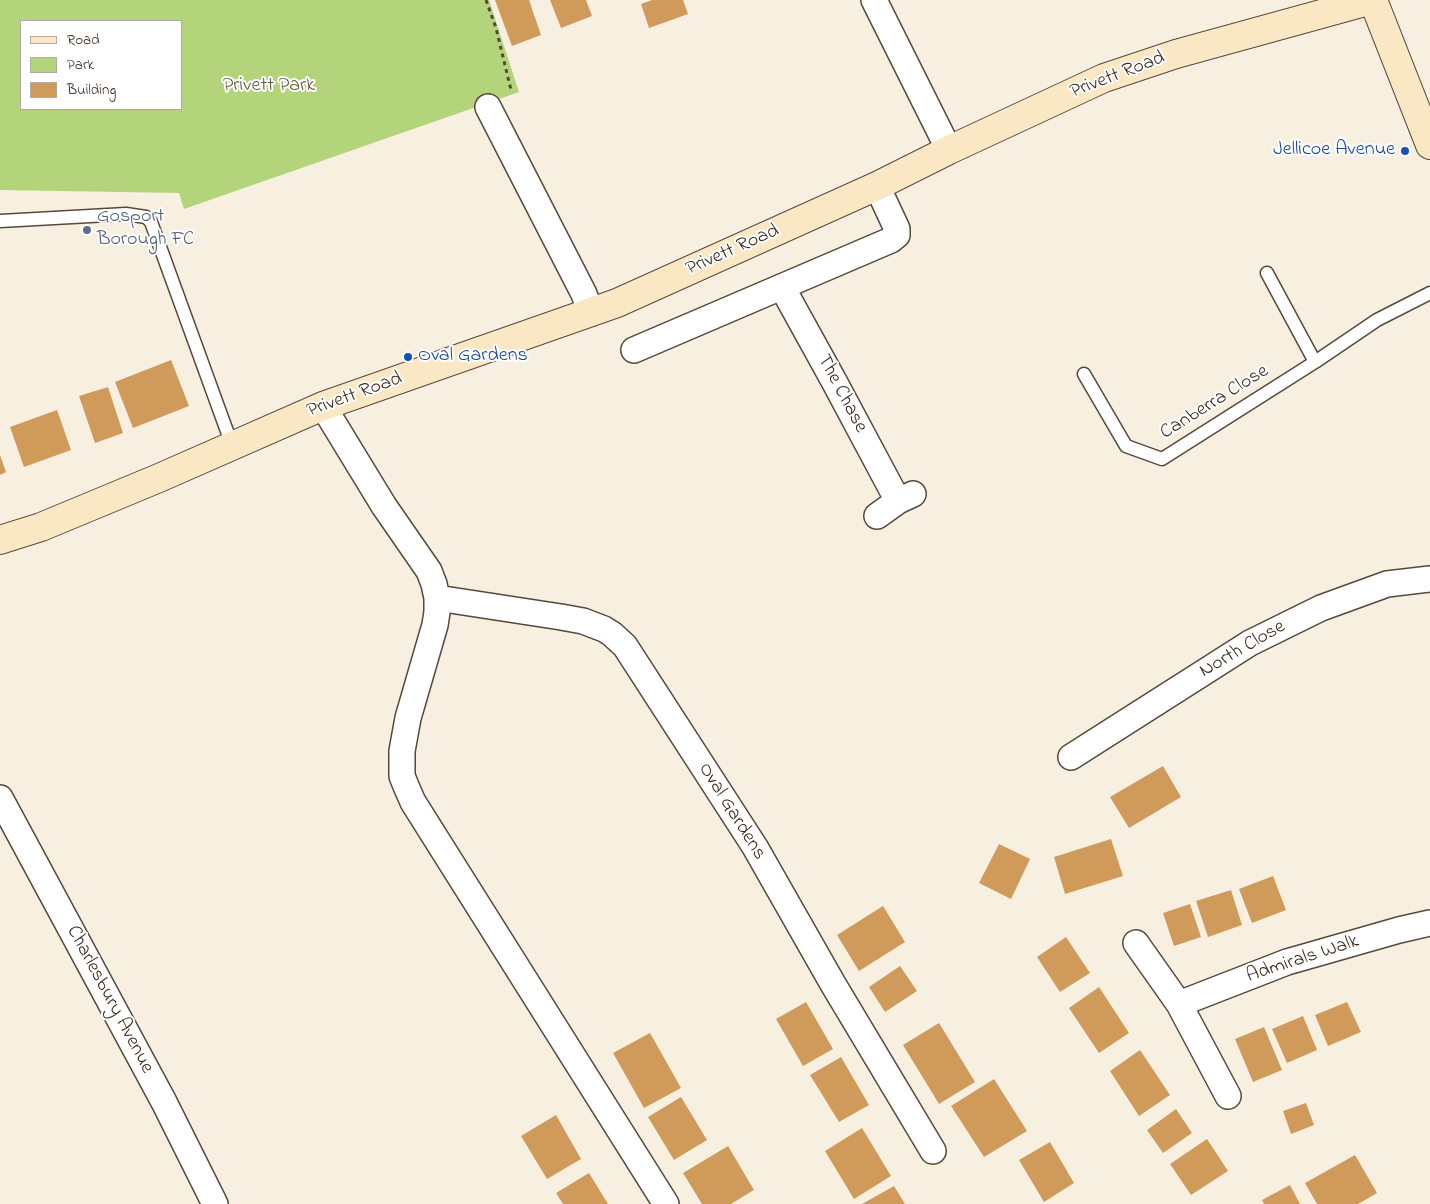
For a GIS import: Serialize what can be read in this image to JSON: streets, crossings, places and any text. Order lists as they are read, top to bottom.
{
  "streets": {
    "main road": ["Privett Road"],
    "street": [
      "The Chase",
      "North Close",
      "Oval Gardens",
      "Admirals Walk",
      "Charlesbury Avenue"
    ],
    "lane": ["Canberra Close"]
  },
  "parks": ["Privett Park"],
  "places": ["Jellicoe Avenue", "Gosport Borough FC", "Oval Gardens"],
  "legend": ["Road", "Park", "Building"]
}
